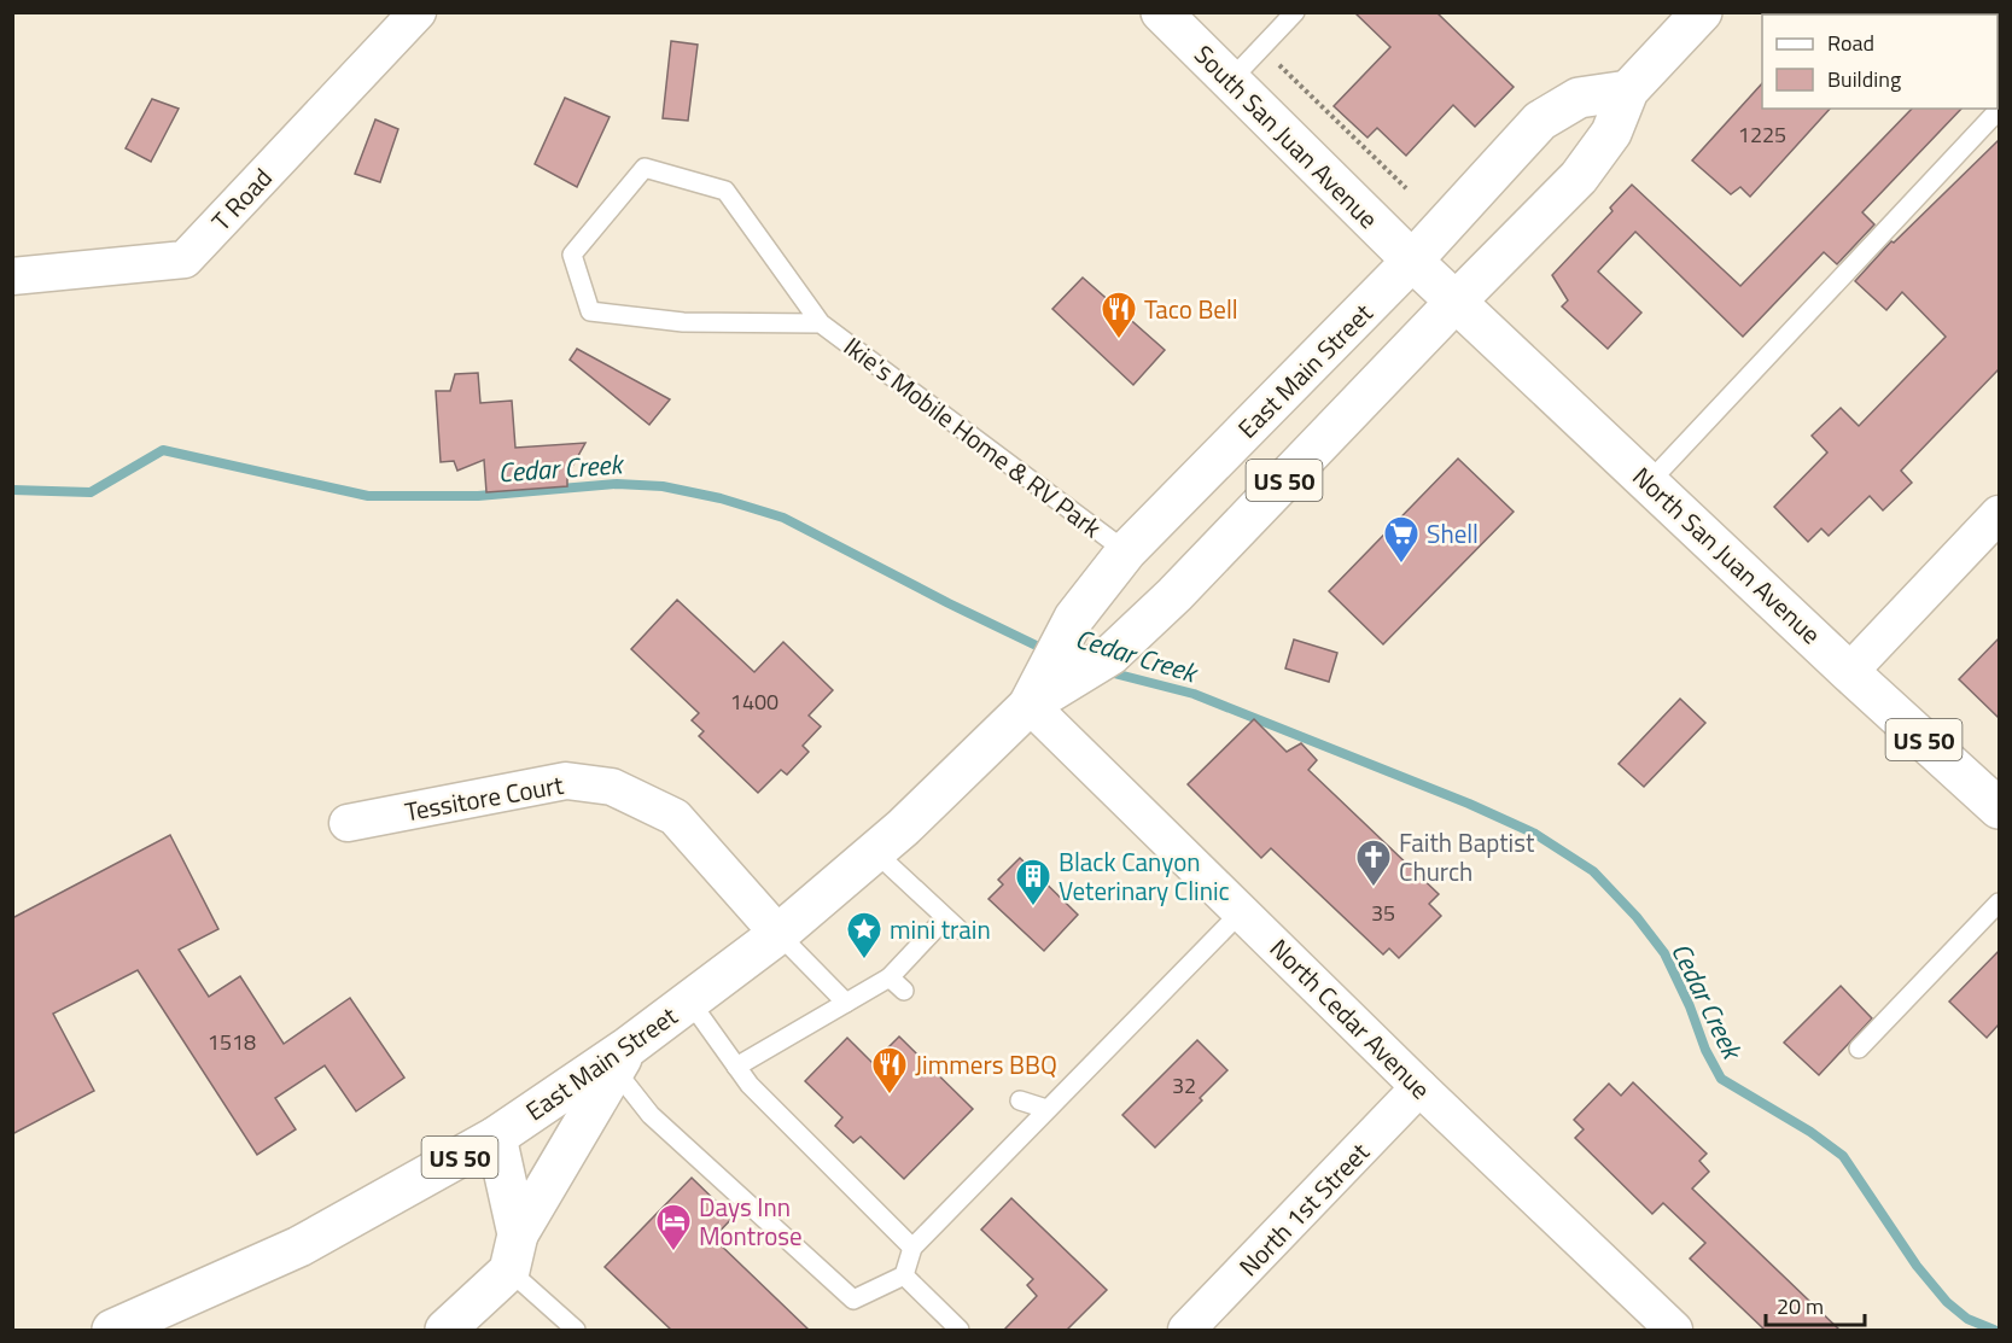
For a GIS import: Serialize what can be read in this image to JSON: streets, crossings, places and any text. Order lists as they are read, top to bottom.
{
  "streets": {
    "main road": [
      "South San Juan Avenue",
      "East Main Street",
      "US 50",
      "North San Juan Avenue"
    ],
    "street": [
      "T Road",
      "Tessitore Court",
      "North Cedar Avenue",
      "North 1st Street"
    ],
    "lane": ["Ikie's Mobile Home & RV Park"]
  },
  "crossings": [
    ["South San Juan Avenue", "East Main Street"],
    ["South San Juan Avenue", "US 50"],
    ["East Main Street", "Ikie's Mobile Home & RV Park"],
    ["East Main Street", "US 50"],
    ["East Main Street", "North San Juan Avenue"],
    ["East Main Street", "Tessitore Court"],
    ["East Main Street", "North Cedar Avenue"],
    ["US 50", "North San Juan Avenue"],
    ["North Cedar Avenue", "North 1st Street"]
  ],
  "water": ["Cedar Creek"],
  "places": {
    "restaurant": ["Taco Bell", "Jimmers BBQ"],
    "supermarket": ["Shell"],
    "church": ["Faith Baptist Church"],
    "building": ["Black Canyon Veterinary Clinic"],
    "place": ["mini train"],
    "hotel": ["Days Inn Montrose"]
  },
  "house_numbers": [
    "1225",
    "1400",
    "35",
    "1518",
    "32"
  ],
  "legend": ["Road", "Building"],
  "scale_bar": "20 m"
}
